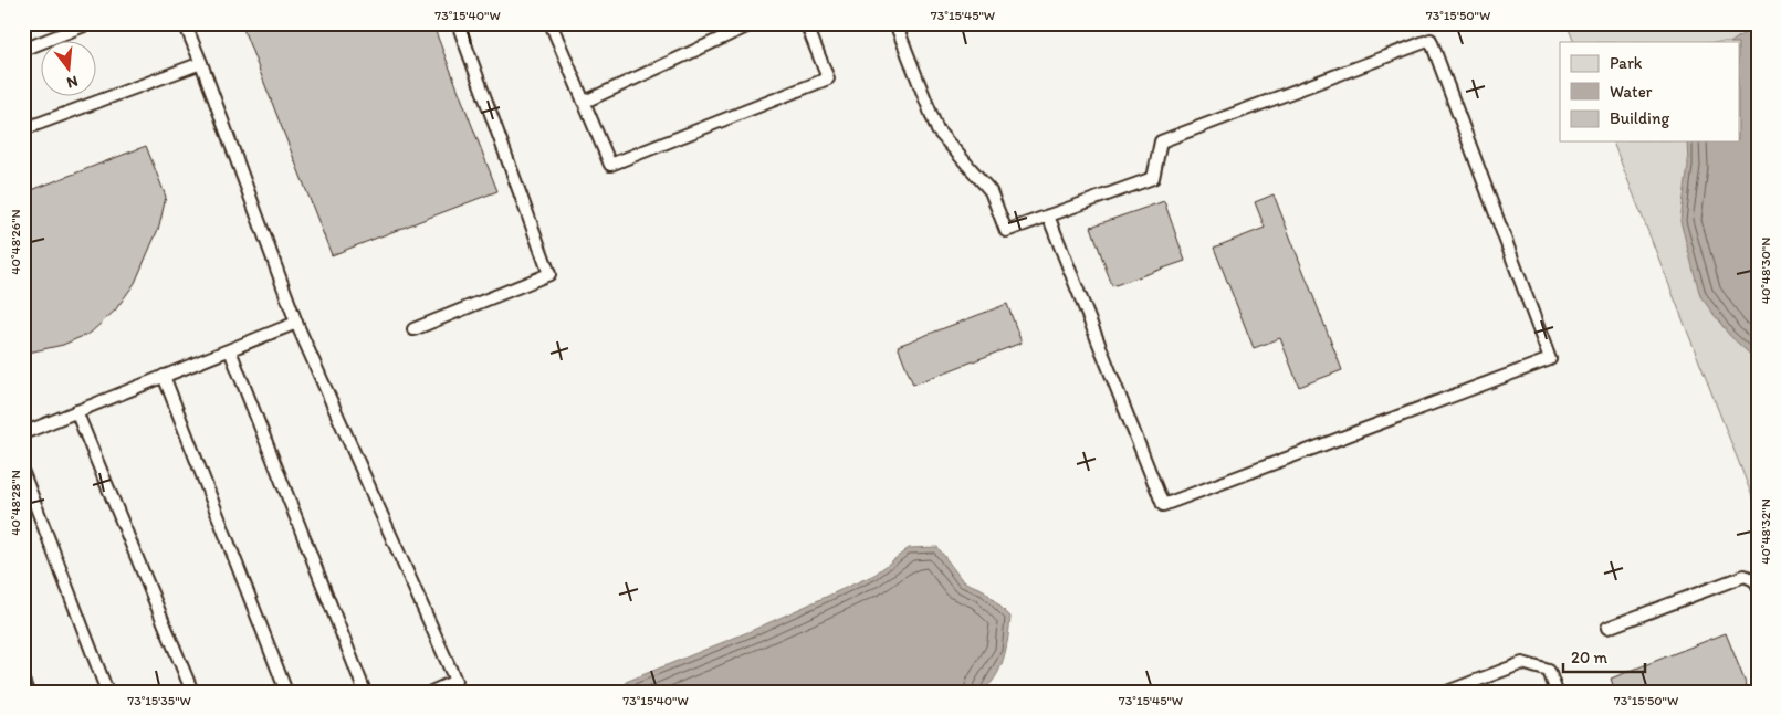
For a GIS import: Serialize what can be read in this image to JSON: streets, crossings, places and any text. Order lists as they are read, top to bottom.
{
  "legend": ["Park", "Water", "Building"],
  "scale_bar": "20 m",
  "north": "bottom",
  "coordinates": [
    "73°15'40\"W",
    "73°15'45\"W",
    "73°15'50\"W",
    "40°48'26\"N",
    "40°48'30\"N",
    "40°48'28\"N",
    "40°48'32\"N",
    "73°15'35\"W"
  ]
}
